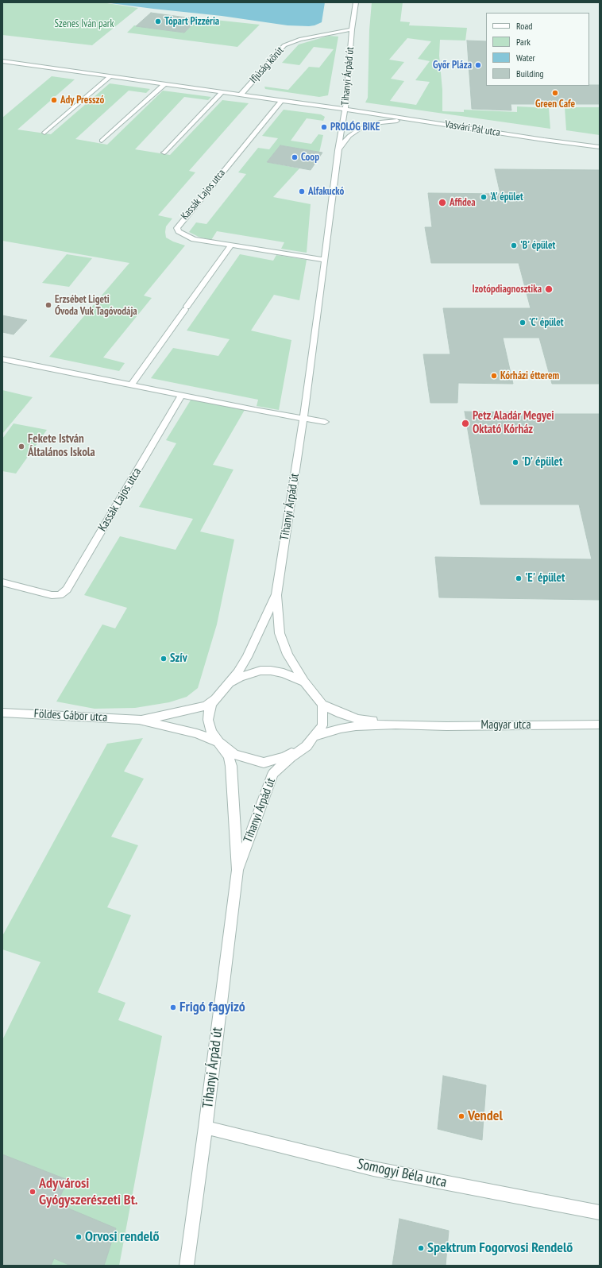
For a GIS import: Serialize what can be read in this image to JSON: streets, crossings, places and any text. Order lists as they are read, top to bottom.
{
  "streets": {
    "street": [
      "Ifjúság körút",
      "Tihanyi Árpád út",
      "Vasvári Pál utca",
      "Kassák Lajos utca",
      "Földes Gábor utca",
      "Magyar utca",
      "Somogyi Béla utca"
    ]
  },
  "crossings": [
    ["Ifjúság körút", "Tihanyi Árpád út"],
    ["Ifjúság körút", "Vasvári Pál utca"],
    ["Ifjúság körút", "Kassák Lajos utca"],
    ["Tihanyi Árpád út", "Vasvári Pál utca"],
    ["Tihanyi Árpád út", "Földes Gábor utca"],
    ["Tihanyi Árpád út", "Magyar utca"],
    ["Tihanyi Árpád út", "Somogyi Béla utca"],
    ["Földes Gábor utca", "Magyar utca"]
  ],
  "parks": ["Szenes Iván park"],
  "places": [
    "Tópart Pizzéria",
    "Győr Pláza",
    "Green Cafe",
    "Ady Presszó",
    "PROLÓG BIKE",
    "Coop",
    "Alfakuckó",
    "'A' épület",
    "Affidea",
    "'B' épület",
    "Izotópdiagnosztika",
    "Erzsébet Ligeti Óvoda Vuk Tagóvodája",
    "'C' épület",
    "Kórházi étterem",
    "Petz Aladár Megyei Oktató Kórház",
    "Fekete István Általános Iskola",
    "'D' épület",
    "'E' épület",
    "Szív",
    "Frigó fagyizó",
    "Vendel",
    "Adyvárosi Gyógyszerészeti Bt.",
    "Orvosi rendelő",
    "Spektrum Fogorvosi Rendelő"
  ],
  "legend": [
    "Road",
    "Park",
    "Water",
    "Building"
  ]
}
